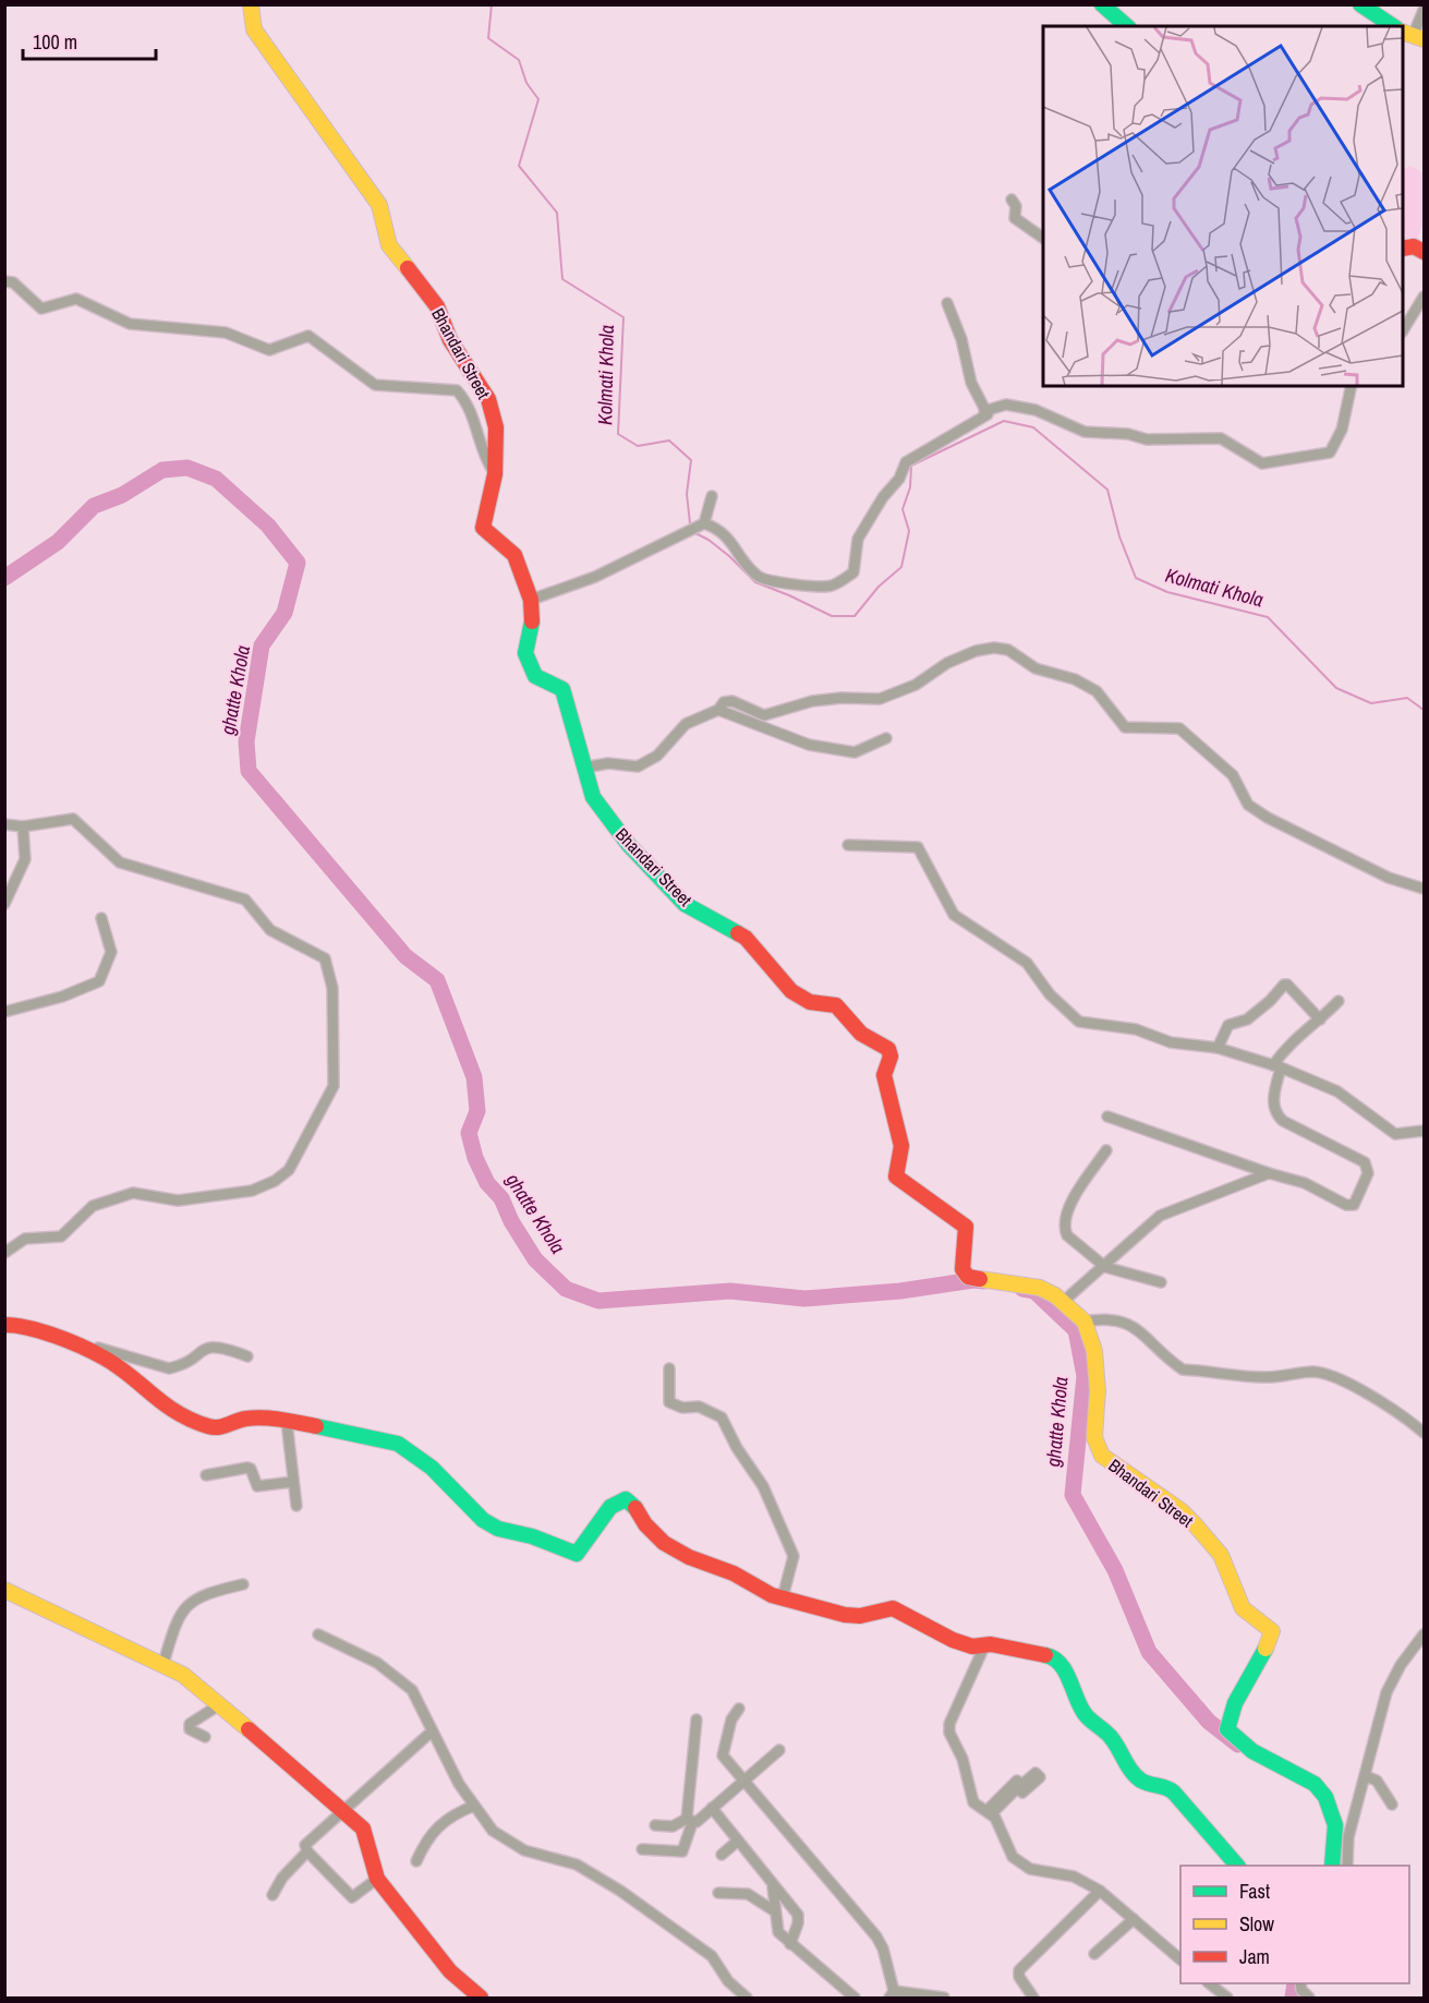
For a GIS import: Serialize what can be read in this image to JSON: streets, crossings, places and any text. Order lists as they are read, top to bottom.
{
  "streets": {
    "street": ["Bhandari Street"]
  },
  "water": ["Kolmati Khola", "ghatte Khola"],
  "legend": ["Fast", "Slow", "Jam"],
  "scale_bar": "100 m"
}
